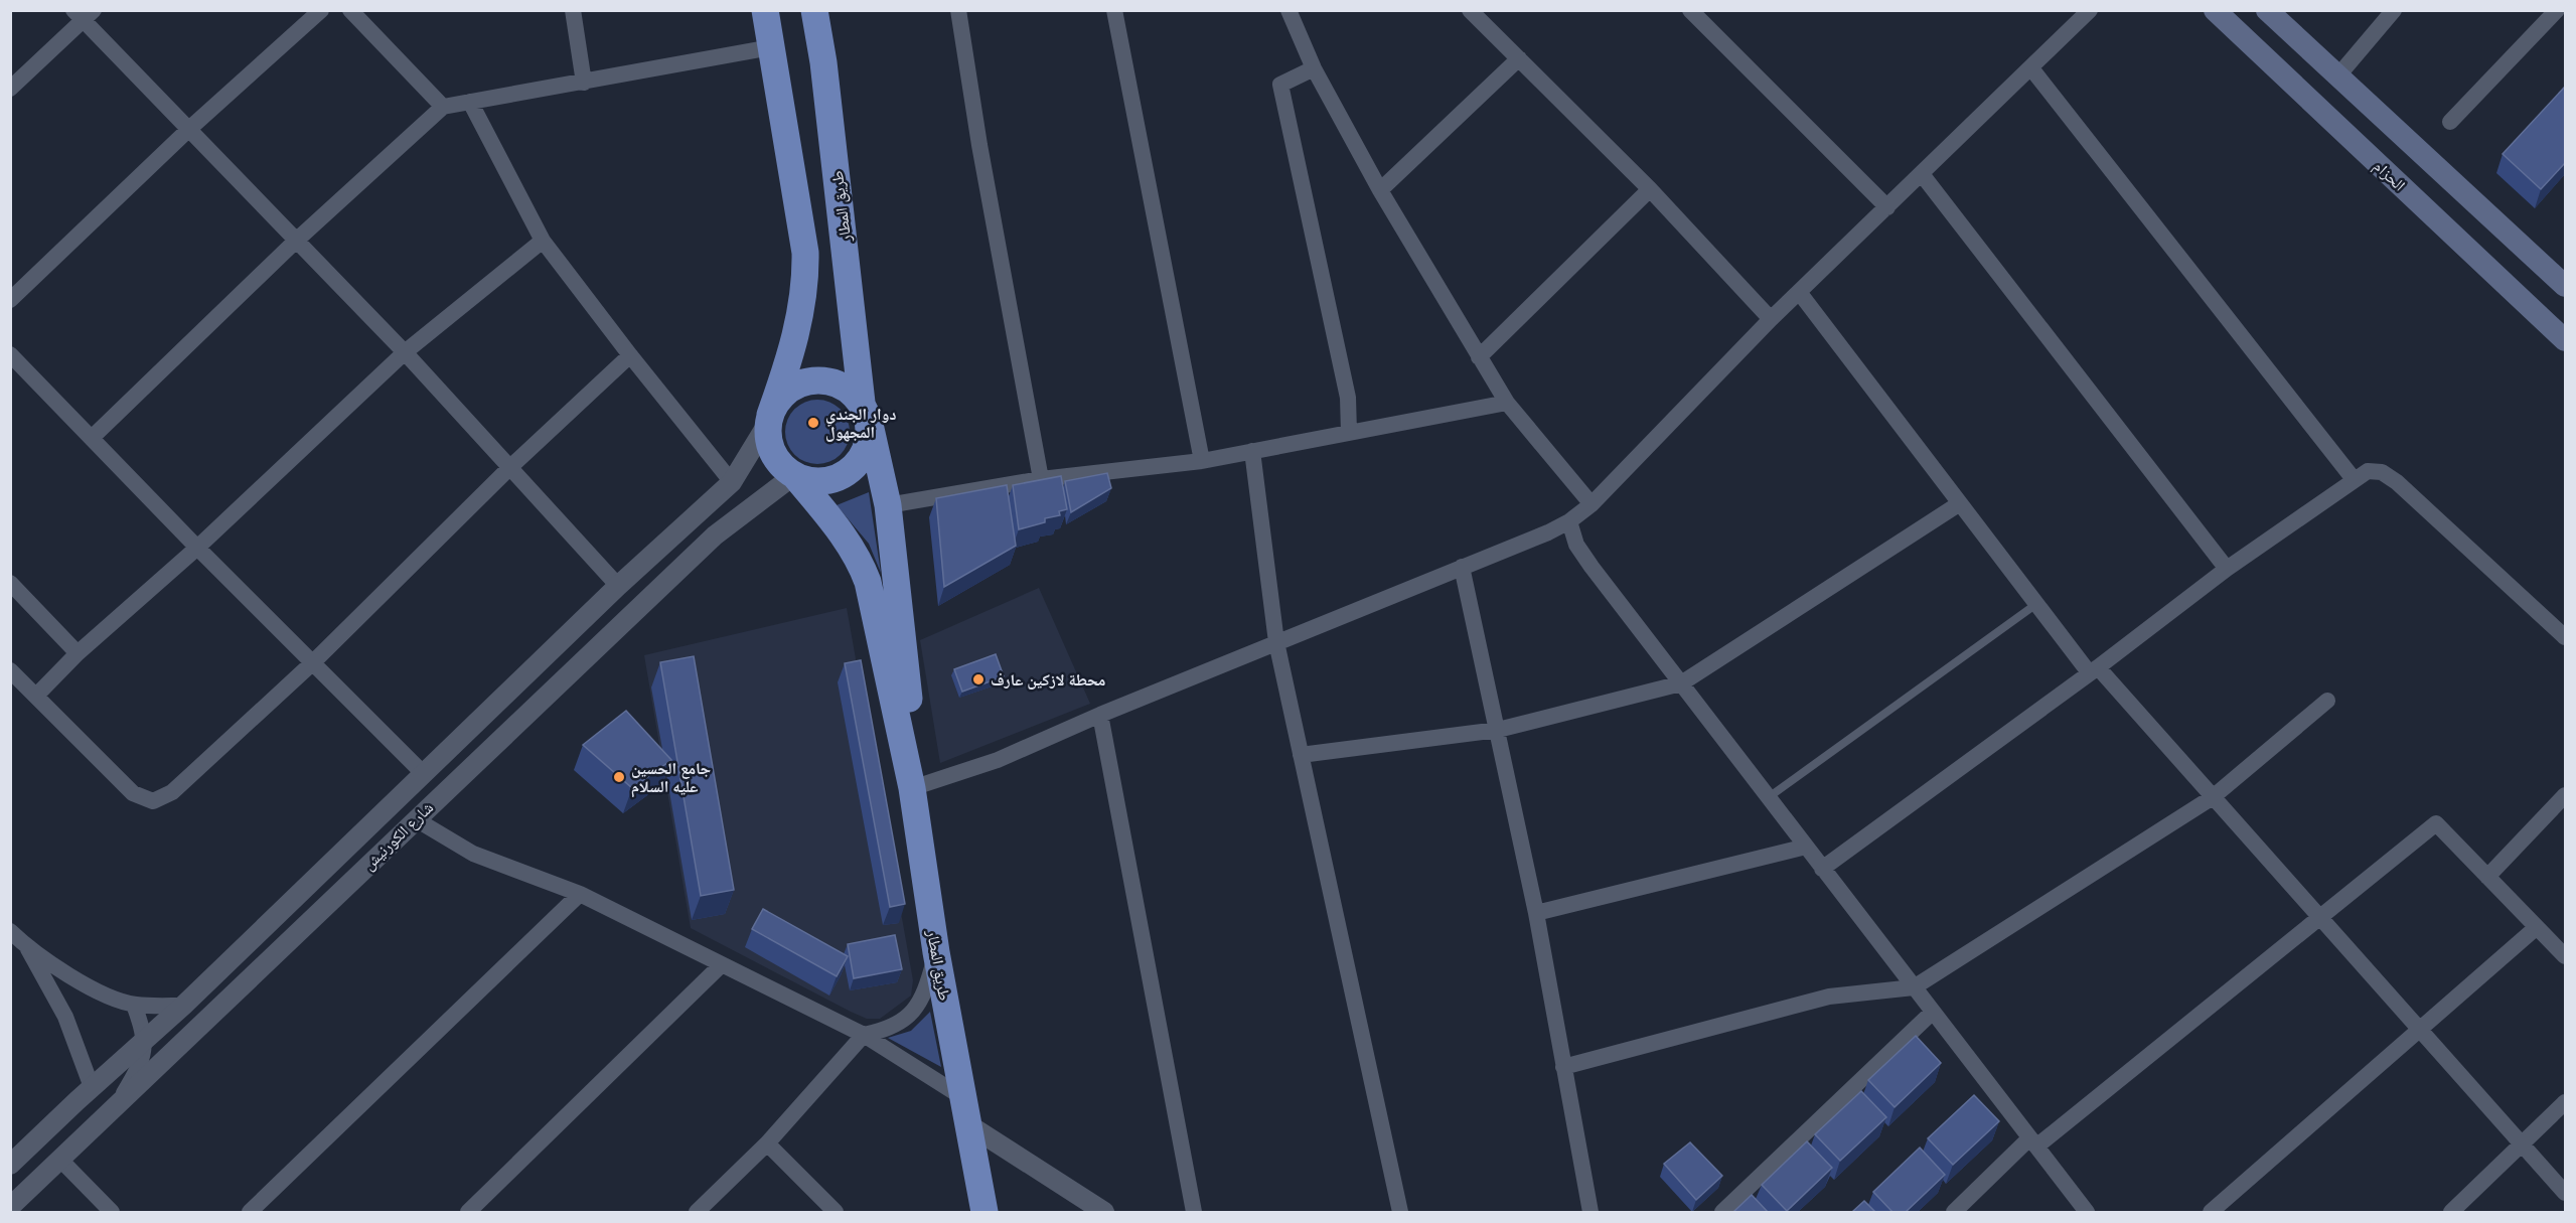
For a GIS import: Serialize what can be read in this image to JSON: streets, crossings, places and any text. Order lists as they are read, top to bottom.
{
  "streets": {
    "highway": ["طريق المطار"],
    "main road": ["الحزام"],
    "street": ["شارع الكورنيش"]
  },
  "crossings": [
    ["طريق المطار", "شارع الكورنيش"]
  ],
  "places": ["دوار الجندي المجهول", "محطة لازكين عارف", "جامع الحسين عليه السلام"]
}
